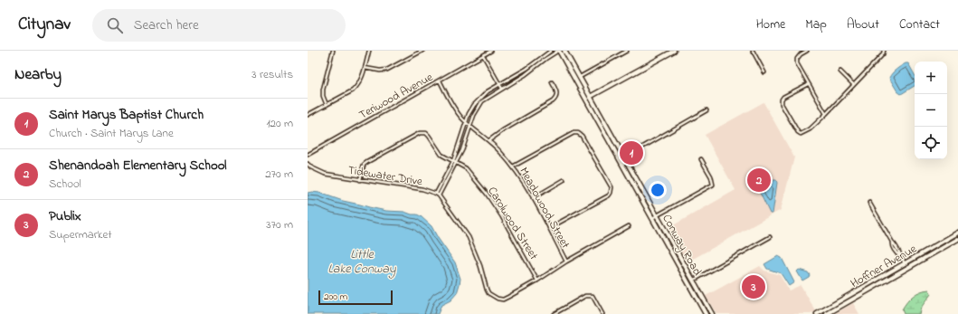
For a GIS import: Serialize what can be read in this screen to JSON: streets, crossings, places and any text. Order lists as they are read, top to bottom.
{
  "streets": {
    "main road": ["Conway Road", "Hoffner Avenue"],
    "street": [
      "Teriwood Avenue",
      "Tidewater Drive",
      "Meadowood Street",
      "Carolwood Street"
    ]
  },
  "crossings": [
    ["Teriwood Avenue", "Meadowood Street"],
    ["Tidewater Drive", "Carolwood Street"]
  ],
  "water": ["Little Lake Conway"],
  "scale_bar": "200 m",
  "page": {
    "header": "Citynav",
    "search": "Search here",
    "nav": [
      "Home",
      "Map",
      "About",
      "Contact"
    ],
    "heading": ["Nearby", "3 results"],
    "map_buttons": ["+", "−"],
    "list": [
      {
        "mark": "1",
        "name": "Saint Marys Baptist Church",
        "note": "Church · Saint Marys Lane",
        "value": "120 m"
      },
      {
        "mark": "2",
        "name": "Shenandoah Elementary School",
        "note": "School",
        "value": "270 m"
      },
      {
        "mark": "3",
        "name": "Publix",
        "note": "Supermarket",
        "value": "370 m"
      }
    ],
    "pins": ["1", "2", "3"],
    "scale": "200 m"
  }
}
